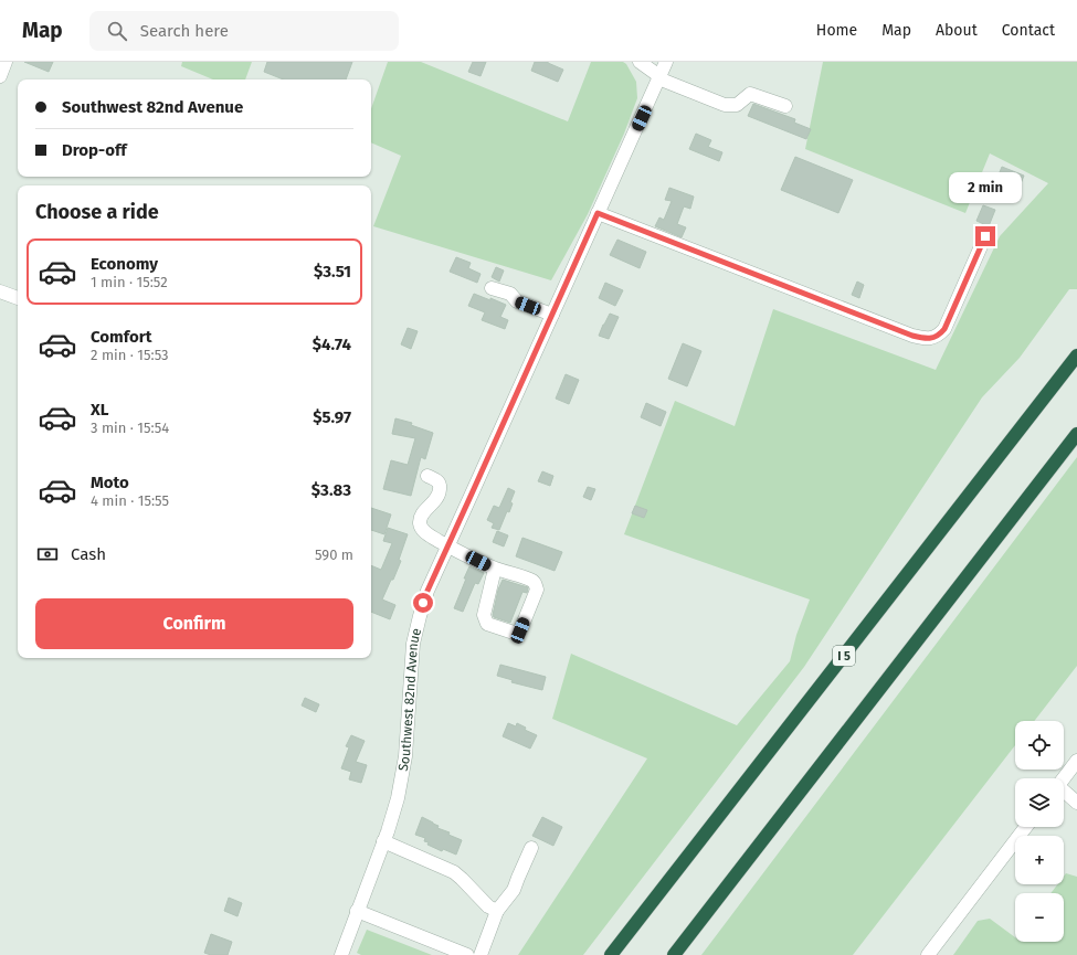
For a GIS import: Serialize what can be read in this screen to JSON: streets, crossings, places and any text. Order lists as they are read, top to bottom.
{
  "streets": {
    "highway": ["I 5"],
    "street": ["Southwest 82nd Avenue"]
  },
  "page": {
    "header": "Map",
    "search": "Search here",
    "nav": [
      "Home",
      "Map",
      "About",
      "Contact"
    ],
    "banner": ["Southwest 82nd Avenue", "Drop-off"],
    "bubble": "2 min",
    "heading": "Choose a ride",
    "list": [
      {
        "name": "Economy",
        "note": "1 min · 15:52",
        "value": "$3.51"
      },
      {
        "name": "Comfort",
        "note": "2 min · 15:53",
        "value": "$4.74"
      },
      {
        "name": "XL",
        "note": "3 min · 15:54",
        "value": "$5.97"
      },
      {
        "name": "Moto",
        "note": "4 min · 15:55",
        "value": "$3.83"
      }
    ],
    "pay": ["Cash", "590 m"],
    "buttons": "Confirm",
    "map_buttons": ["+", "−"]
  }
}
